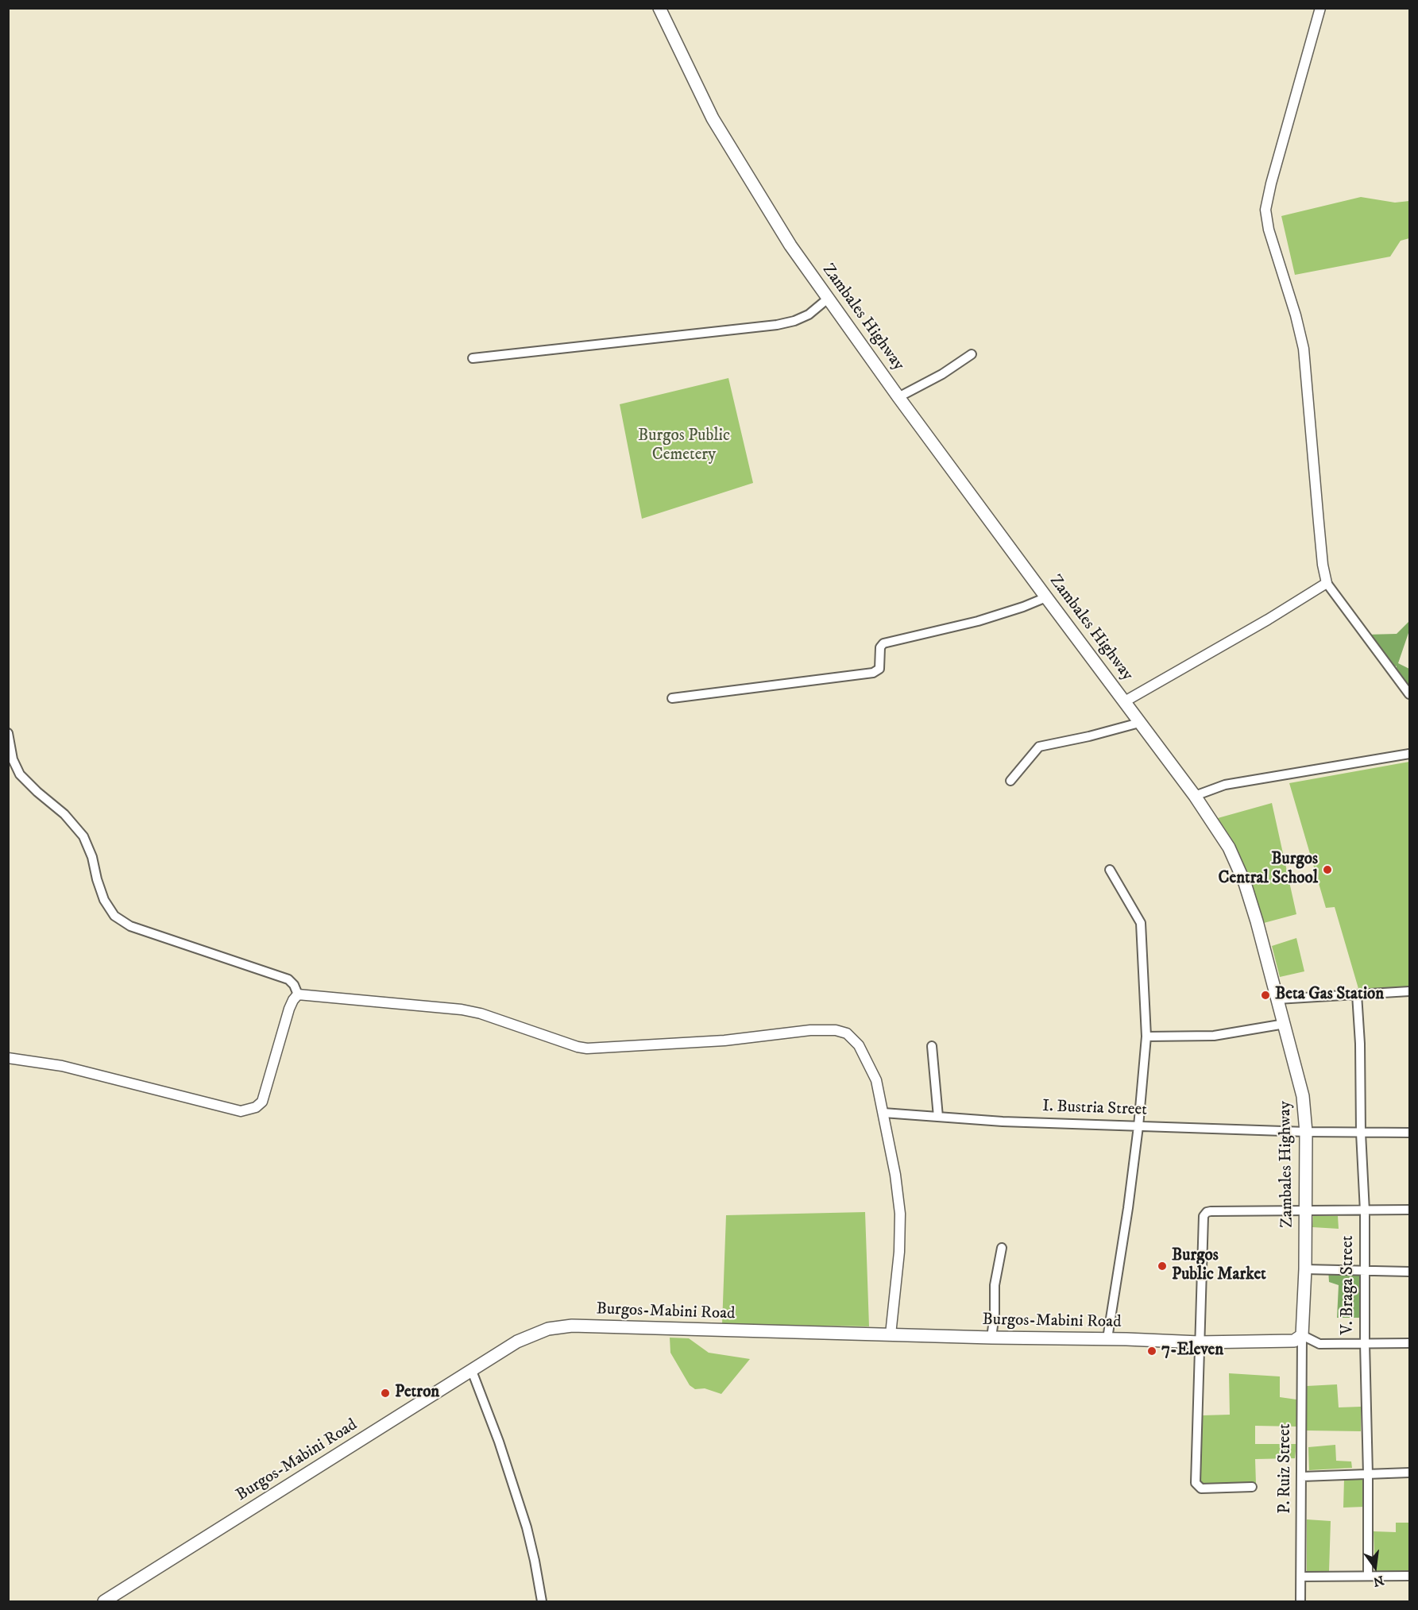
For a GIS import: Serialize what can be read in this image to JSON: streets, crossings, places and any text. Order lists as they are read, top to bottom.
{
  "streets": {
    "main road": ["Zambales Highway", "Burgos-Mabini Road"],
    "street": ["I. Bustria Street", "V. Braga Street", "P. Ruiz Street"]
  },
  "crossings": [
    ["Zambales Highway", "I. Bustria Street"],
    ["Zambales Highway", "Burgos-Mabini Road"],
    ["Zambales Highway", "P. Ruiz Street"],
    ["I. Bustria Street", "V. Braga Street"],
    ["Burgos-Mabini Road", "P. Ruiz Street"]
  ],
  "parks": ["Burgos Public Cemetery"],
  "places": [
    "Burgos Central School",
    "Beta Gas Station",
    "Burgos Public Market",
    "7-Eleven",
    "Petron"
  ],
  "north": "bottom"
}
